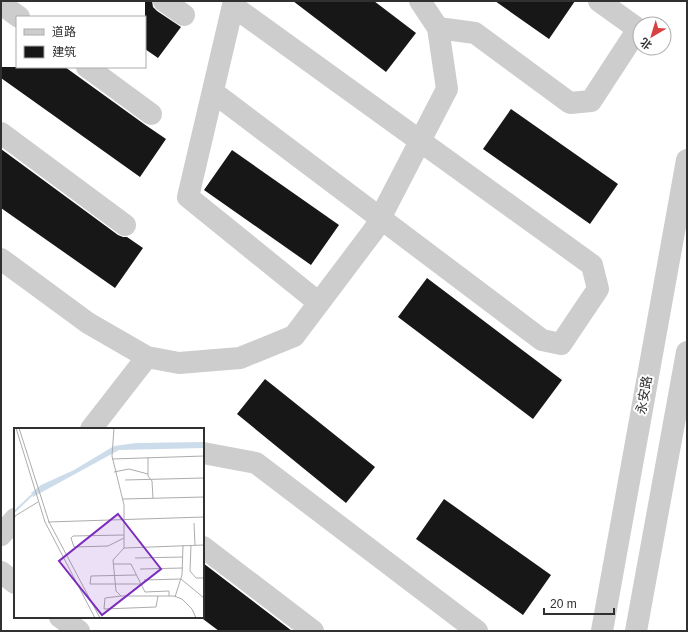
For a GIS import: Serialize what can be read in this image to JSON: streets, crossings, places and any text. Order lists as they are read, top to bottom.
{
  "streets": {
    "street": ["永安路"]
  },
  "legend": ["道路", "建筑"],
  "scale_bar": "20 m",
  "north": "bottom left"
}
